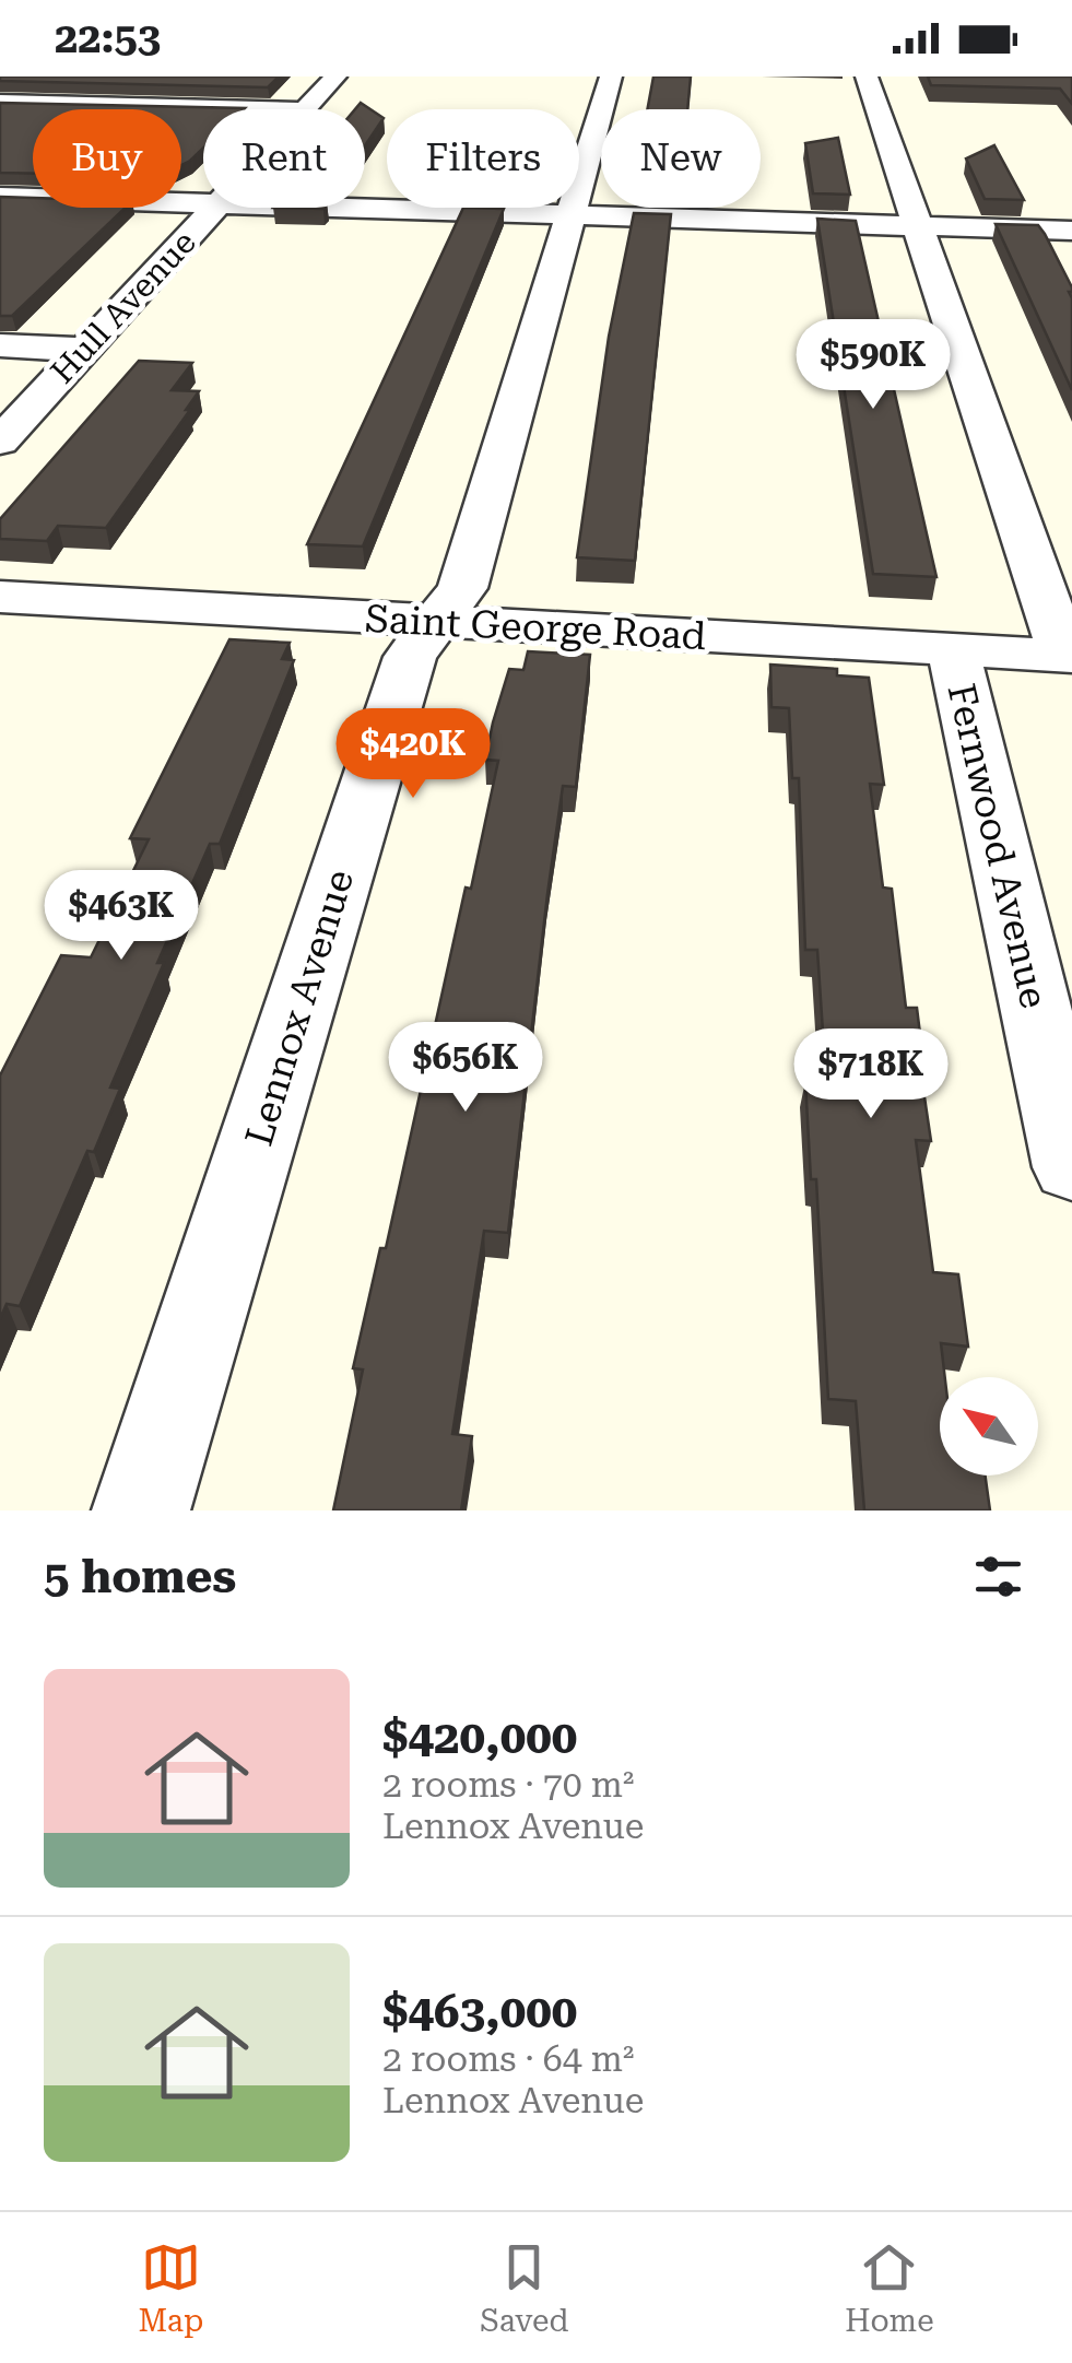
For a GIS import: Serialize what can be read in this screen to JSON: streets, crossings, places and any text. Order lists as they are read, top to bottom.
{
  "streets": {
    "street": [
      "Hull Avenue",
      "Saint George Road",
      "Fernwood Avenue",
      "Lennox Avenue"
    ]
  },
  "crossings": [
    ["Saint George Road", "Fernwood Avenue"],
    ["Saint George Road", "Lennox Avenue"]
  ],
  "north": "top left",
  "page": {
    "status": "22:53",
    "chip": [
      "Buy",
      "Rent",
      "Filters",
      "New"
    ],
    "price": [
      "$590K",
      "$420K",
      "$463K",
      "$656K",
      "$718K"
    ],
    "heading": "5 homes",
    "list": [
      {
        "name": "$420,000",
        "note": "2 rooms · 70 m² · Lennox Avenue"
      },
      {
        "name": "$463,000",
        "note": "2 rooms · 64 m² · Lennox Avenue"
      }
    ],
    "tabs": ["Map", "Saved", "Home"]
  }
}
